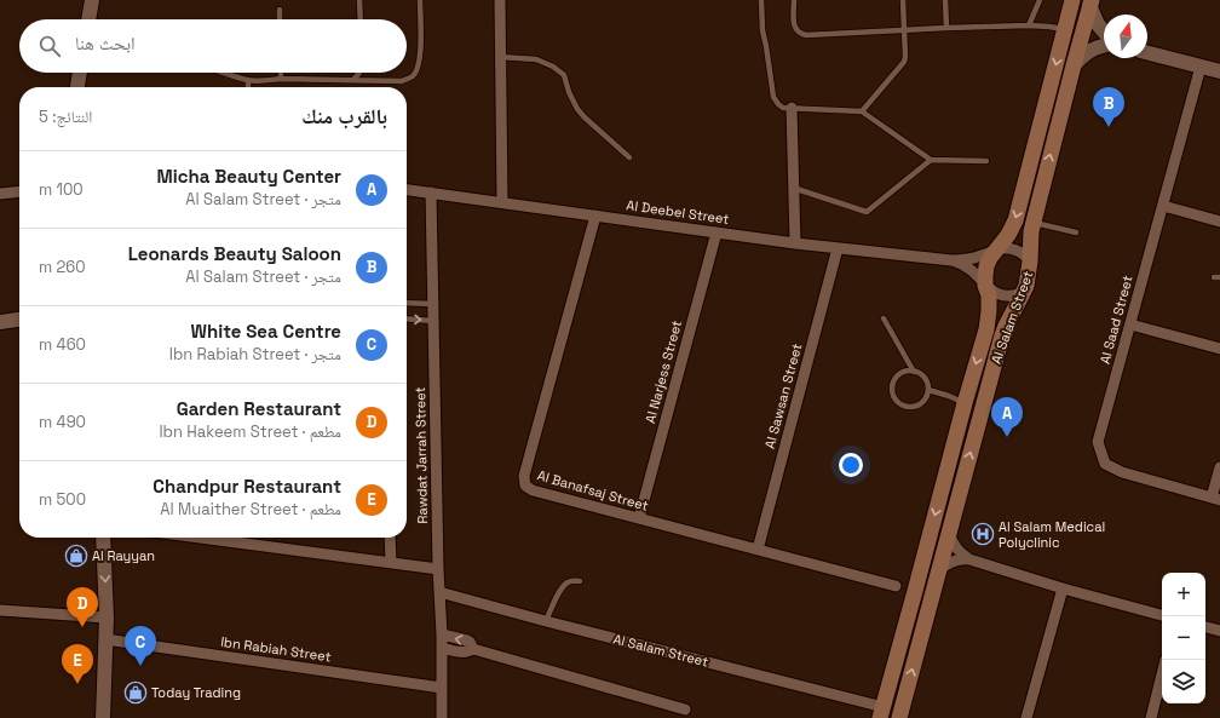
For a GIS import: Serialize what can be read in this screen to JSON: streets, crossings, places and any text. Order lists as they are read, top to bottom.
{
  "streets": {
    "main road": ["Al Salam Street"],
    "street": [
      "Al Deebel Street",
      "Al Saad Street",
      "Al Narjess Street",
      "Al Sawsan Street",
      "Rawdat Jarrah Street",
      "Al Banafsaj Street",
      "Ibn Rabiah Street"
    ]
  },
  "crossings": [
    ["Al Deebel Street", "Al Salam Street"],
    ["Al Deebel Street", "Al Narjess Street"],
    ["Al Deebel Street", "Al Sawsan Street"],
    ["Al Deebel Street", "Rawdat Jarrah Street"],
    ["Al Deebel Street", "Al Banafsaj Street"],
    ["Al Salam Street", "Rawdat Jarrah Street"],
    ["Al Narjess Street", "Al Banafsaj Street"],
    ["Al Sawsan Street", "Al Banafsaj Street"],
    ["Rawdat Jarrah Street", "Ibn Rabiah Street"]
  ],
  "places": {
    "hospital": ["Al Salam Medical Polyclinic"],
    "shop": ["Al Rayyan", "Today Trading"]
  },
  "north": "top",
  "page": {
    "search": "ابحث هنا",
    "pins": [
      "B",
      "A",
      "D",
      "C",
      "E"
    ],
    "heading": ["بالقرب منك", "النتائج: 5"],
    "list": [
      {
        "mark": "A",
        "name": "Micha Beauty Center",
        "note": "متجر · Al Salam Street",
        "value": "100 m"
      },
      {
        "mark": "B",
        "name": "Leonards Beauty Saloon",
        "note": "متجر · Al Salam Street",
        "value": "260 m"
      },
      {
        "mark": "C",
        "name": "White Sea Centre",
        "note": "متجر · Ibn Rabiah Street",
        "value": "460 m"
      },
      {
        "mark": "D",
        "name": "Garden Restaurant",
        "note": "مطعم · Ibn Hakeem Street",
        "value": "490 m"
      },
      {
        "mark": "E",
        "name": "Chandpur Restaurant",
        "note": "مطعم · Al Muaither Street",
        "value": "500 m"
      }
    ],
    "map_buttons": ["+", "−"]
  }
}
